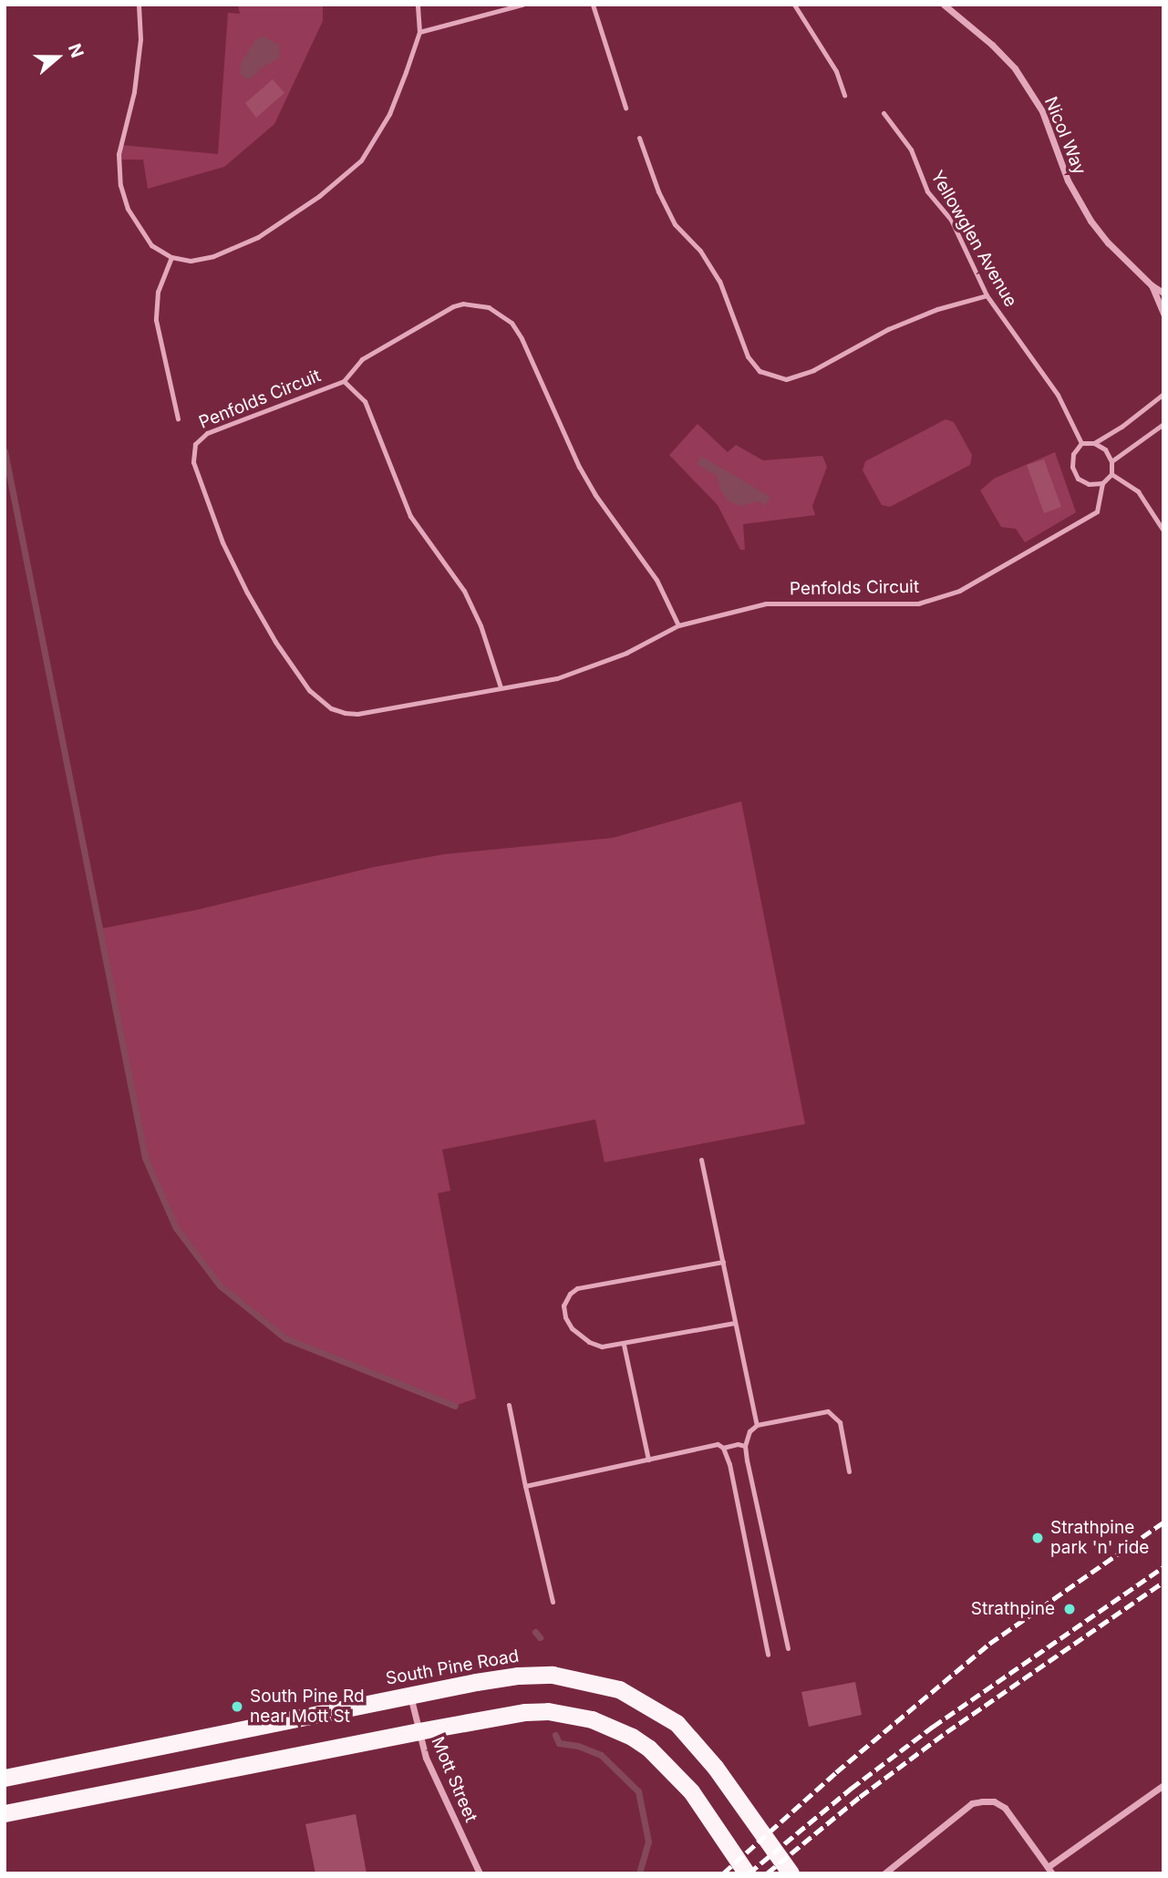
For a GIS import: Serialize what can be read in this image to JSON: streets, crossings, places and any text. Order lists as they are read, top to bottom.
{
  "streets": {
    "highway": ["South Pine Road"],
    "street": ["Nicol Way", "Mott Street"],
    "lane": ["Yellowglen Avenue", "Penfolds Circuit"]
  },
  "crossings": [
    ["Yellowglen Avenue", "Penfolds Circuit"],
    ["South Pine Road", "Mott Street"]
  ],
  "places": ["Strathpine park 'n' ride", "Strathpine", "South Pine Rd near Mott St"],
  "north": "right"
}
